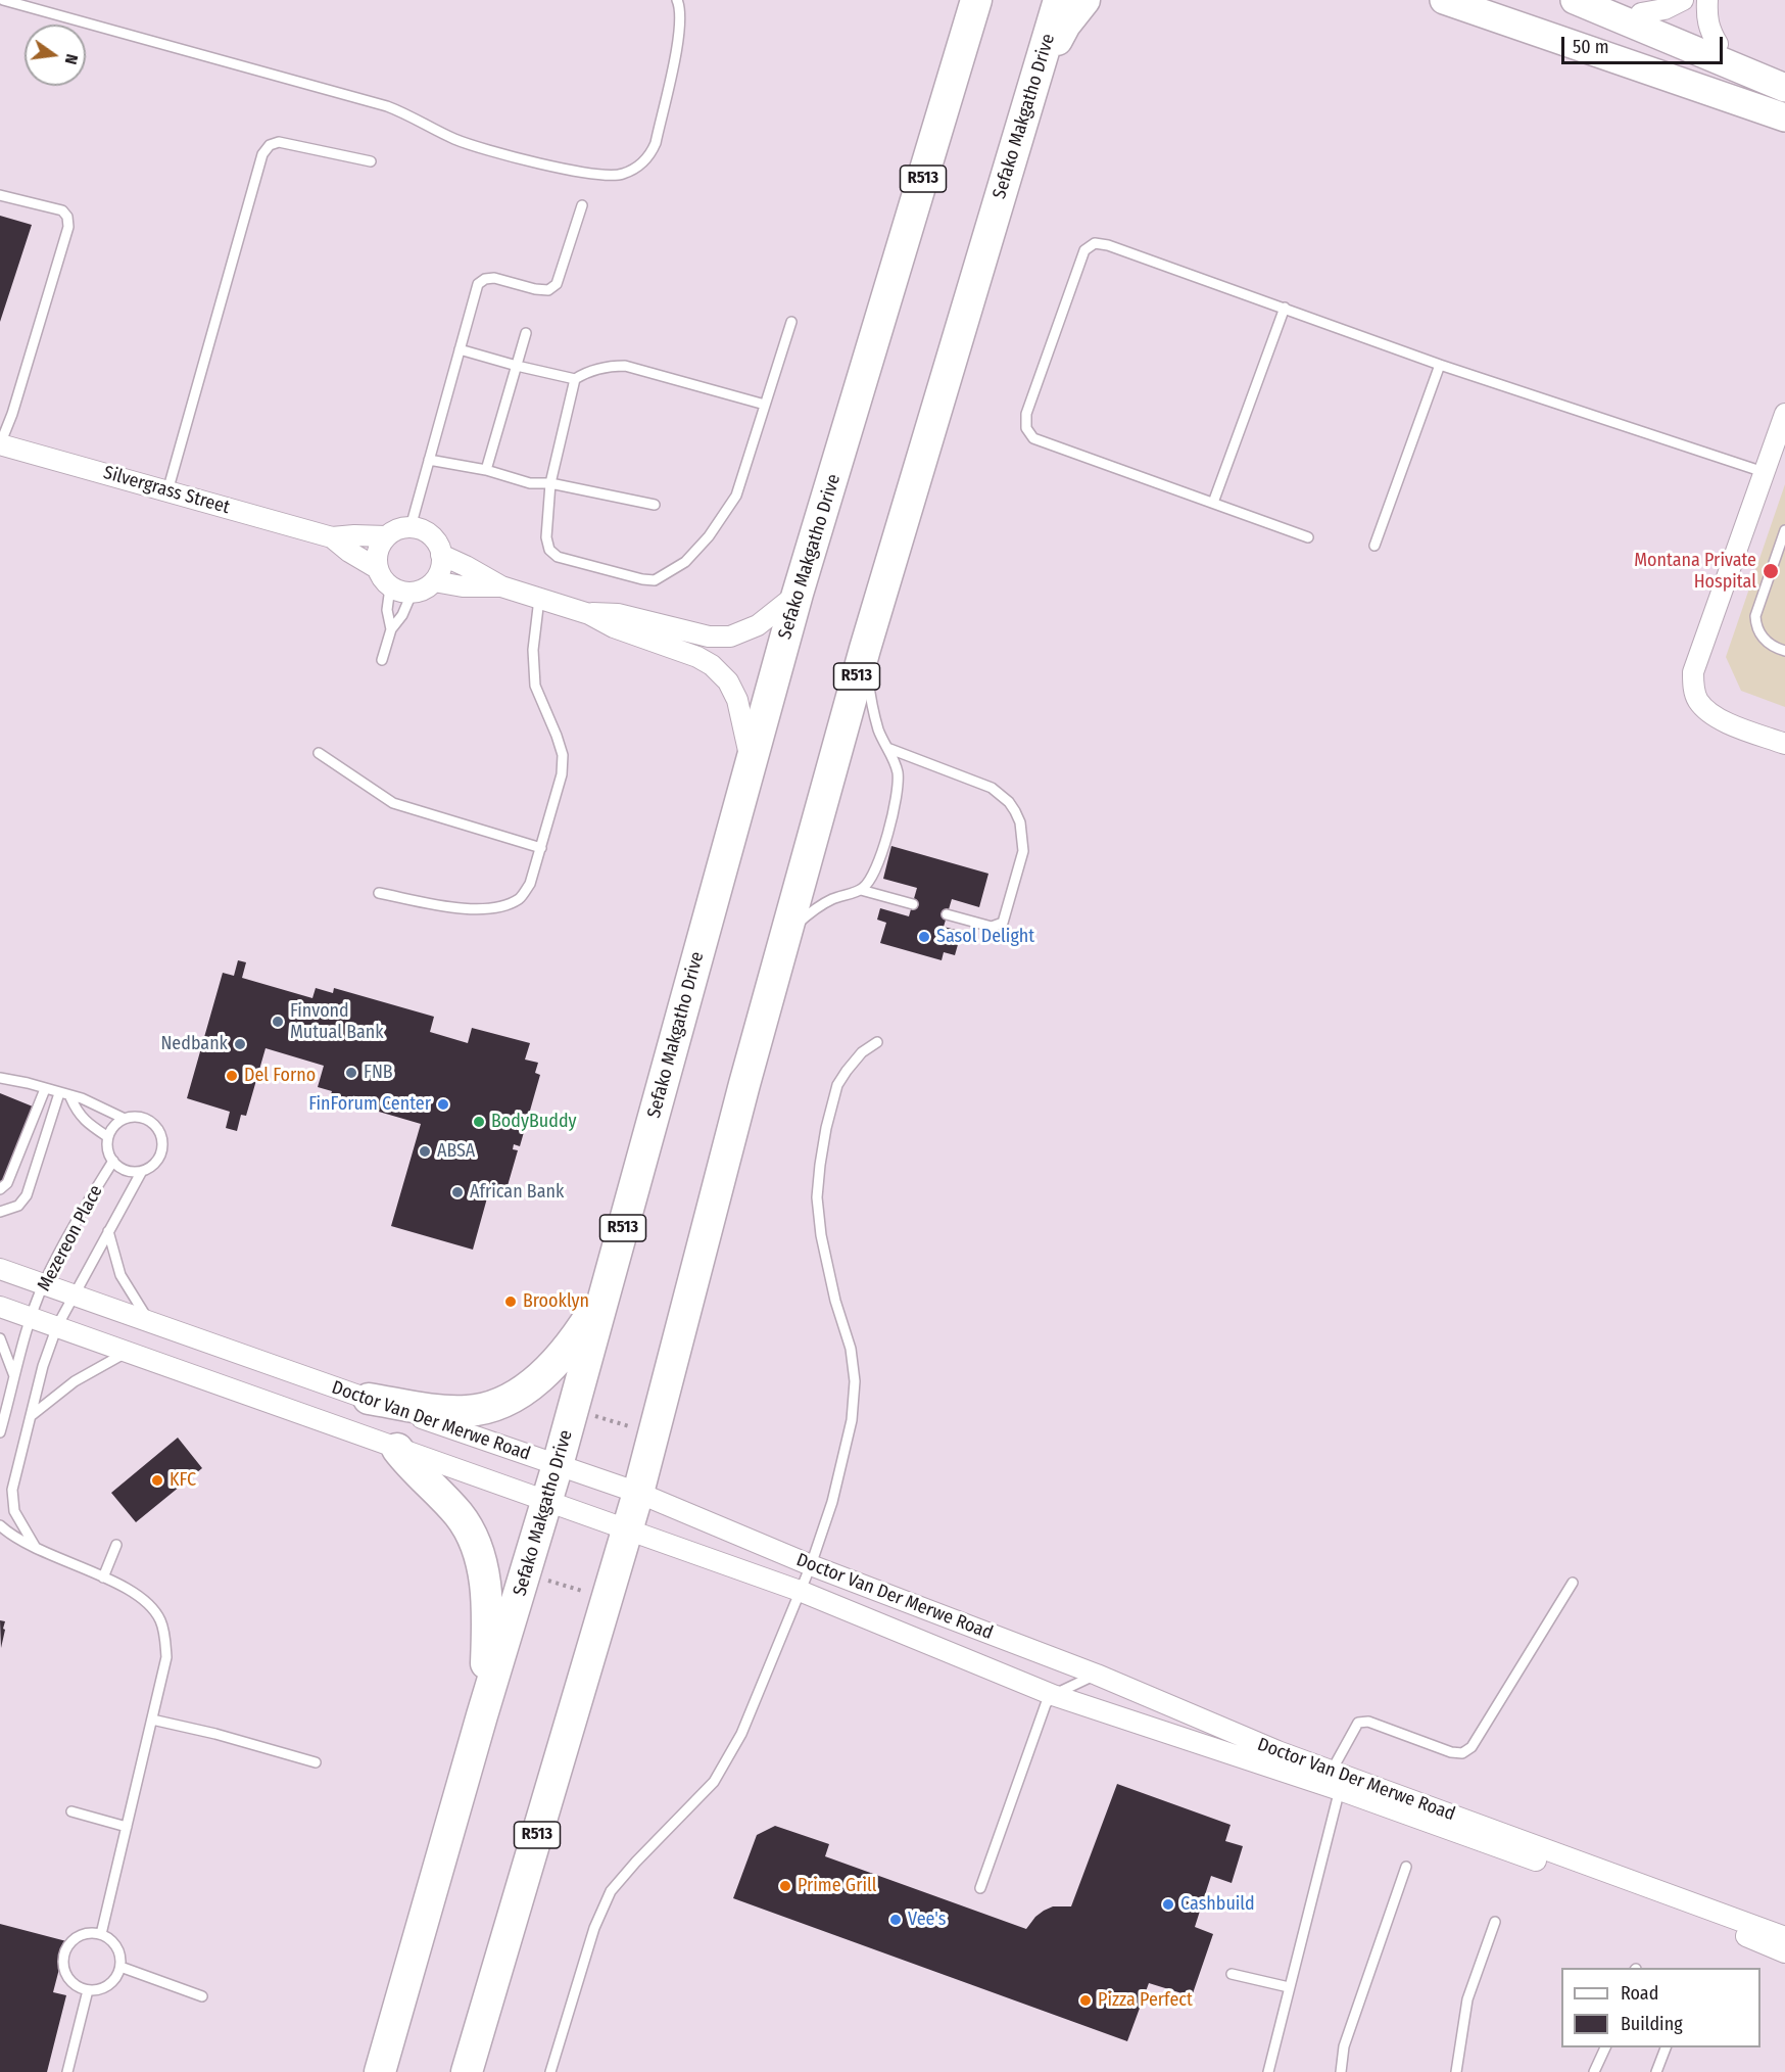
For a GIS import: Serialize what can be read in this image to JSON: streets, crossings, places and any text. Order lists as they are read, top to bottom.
{
  "streets": {
    "main road": ["Sefako Makgatho Drive", "R513"],
    "street": ["Silvergrass Street", "Doctor Van Der Merwe Road"],
    "lane": ["Mezereon Place"]
  },
  "crossings": [
    ["Sefako Makgatho Drive", "Doctor Van Der Merwe Road"],
    ["Mezereon Place", "Doctor Van Der Merwe Road"]
  ],
  "places": [
    "Montana Private Hospital",
    "Sasol Delight",
    "Finvond Mutual Bank",
    "Nedbank",
    "FNB",
    "Del Forno",
    "FinForum Center",
    "BodyBuddy",
    "ABSA",
    "African Bank",
    "Brooklyn",
    "KFC",
    "Prime Grill",
    "Cashbuild",
    "Vee's",
    "Pizza Perfect"
  ],
  "legend": ["Road", "Building"],
  "scale_bar": "50 m",
  "north": "right"
}
